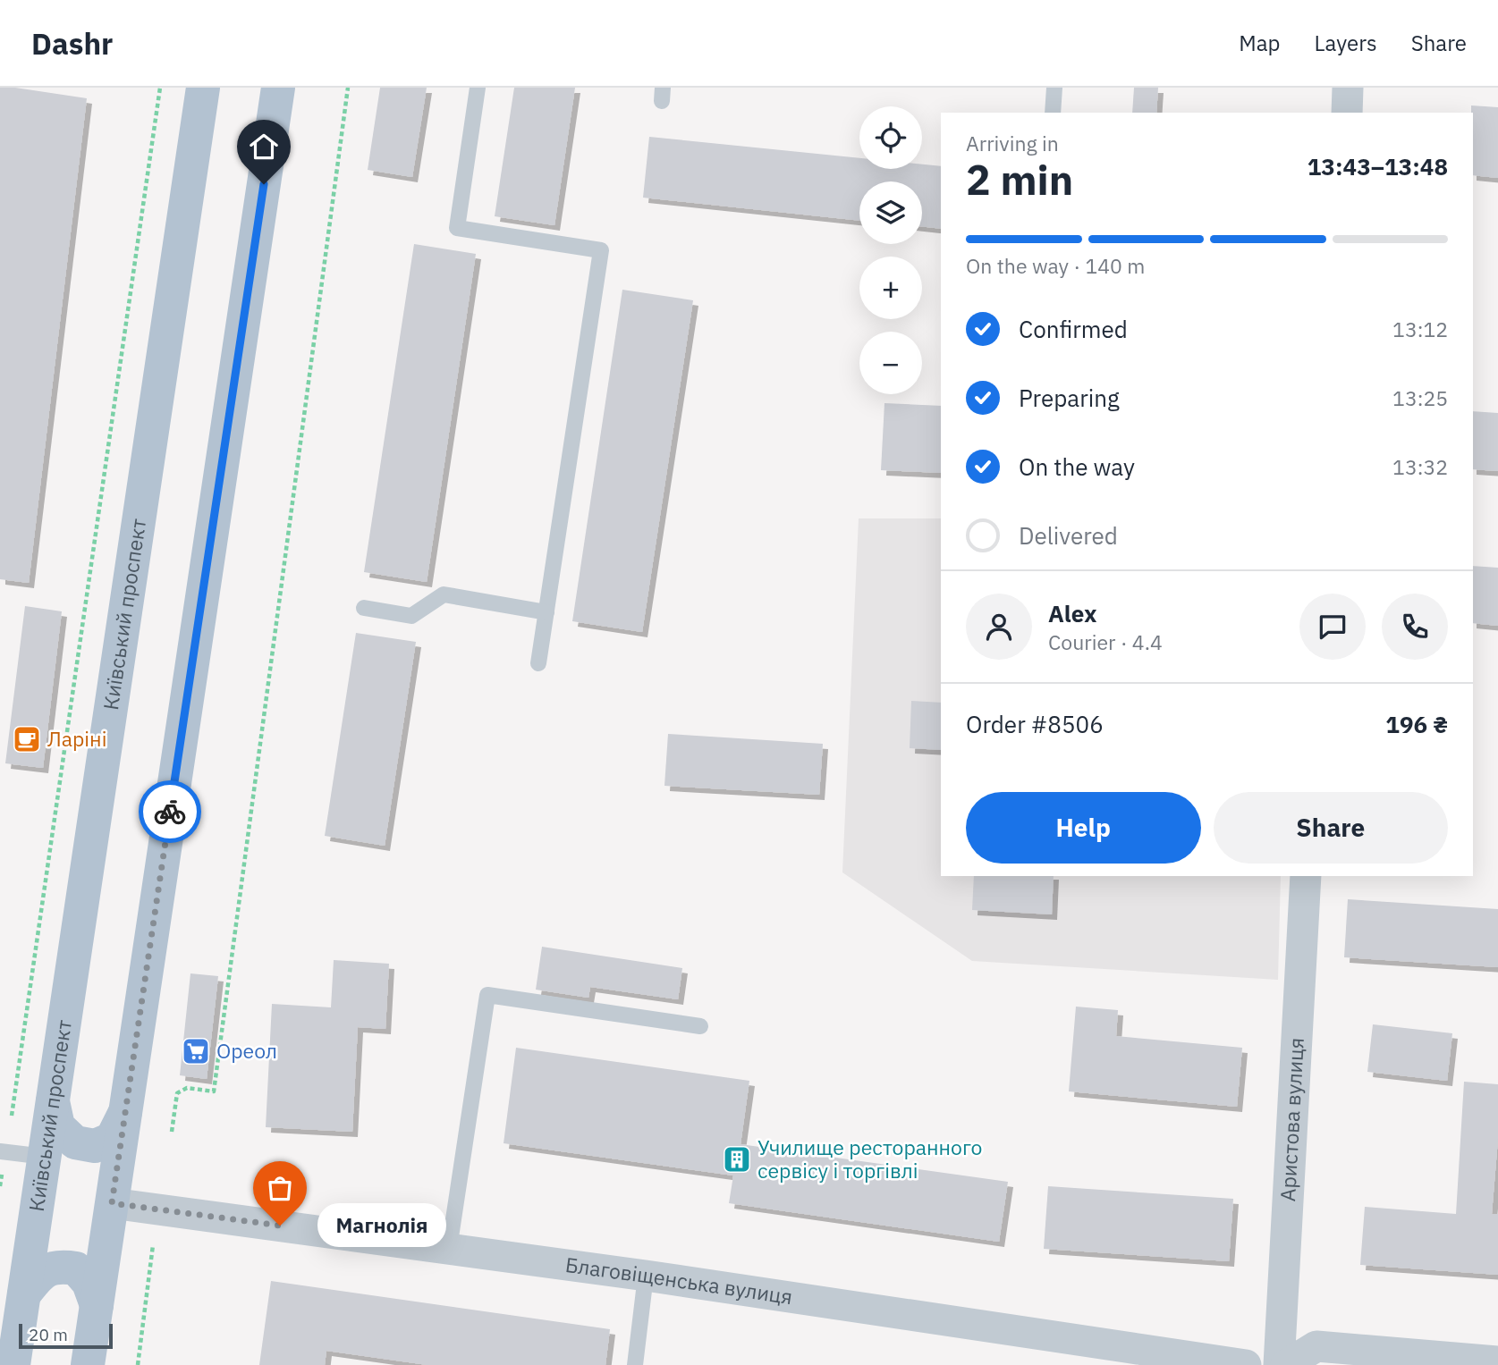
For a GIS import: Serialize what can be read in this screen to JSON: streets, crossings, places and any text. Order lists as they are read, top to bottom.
{
  "streets": {
    "main road": ["Київський проспект"],
    "street": ["Аристова вулиця", "Благовіщенська вулиця"]
  },
  "places": {
    "cafe": ["Ларіні"],
    "supermarket": ["Ореол"],
    "building": ["Училище ресторанного сервісу і торгівлі"],
    "other": ["Магнолія"]
  },
  "scale_bar": "20 m",
  "page": {
    "header": "Dashr",
    "nav": ["Map", "Layers", "Share"],
    "map_buttons": ["+", "−"],
    "heading": ["2 min", "Arriving in", "13:43–13:48"],
    "panel": [
      "Alex",
      "Courier · 4.4",
      "Order #8506",
      "196 ₴"
    ],
    "bar": "On the way · 140 m",
    "list": [
      ["Confirmed", "13:12"],
      ["Preparing", "13:25"],
      ["On the way", "13:32"],
      "Delivered"
    ],
    "buttons": ["Help", "Share"],
    "bubble": "Магнолія",
    "scale": "20 m"
  }
}
